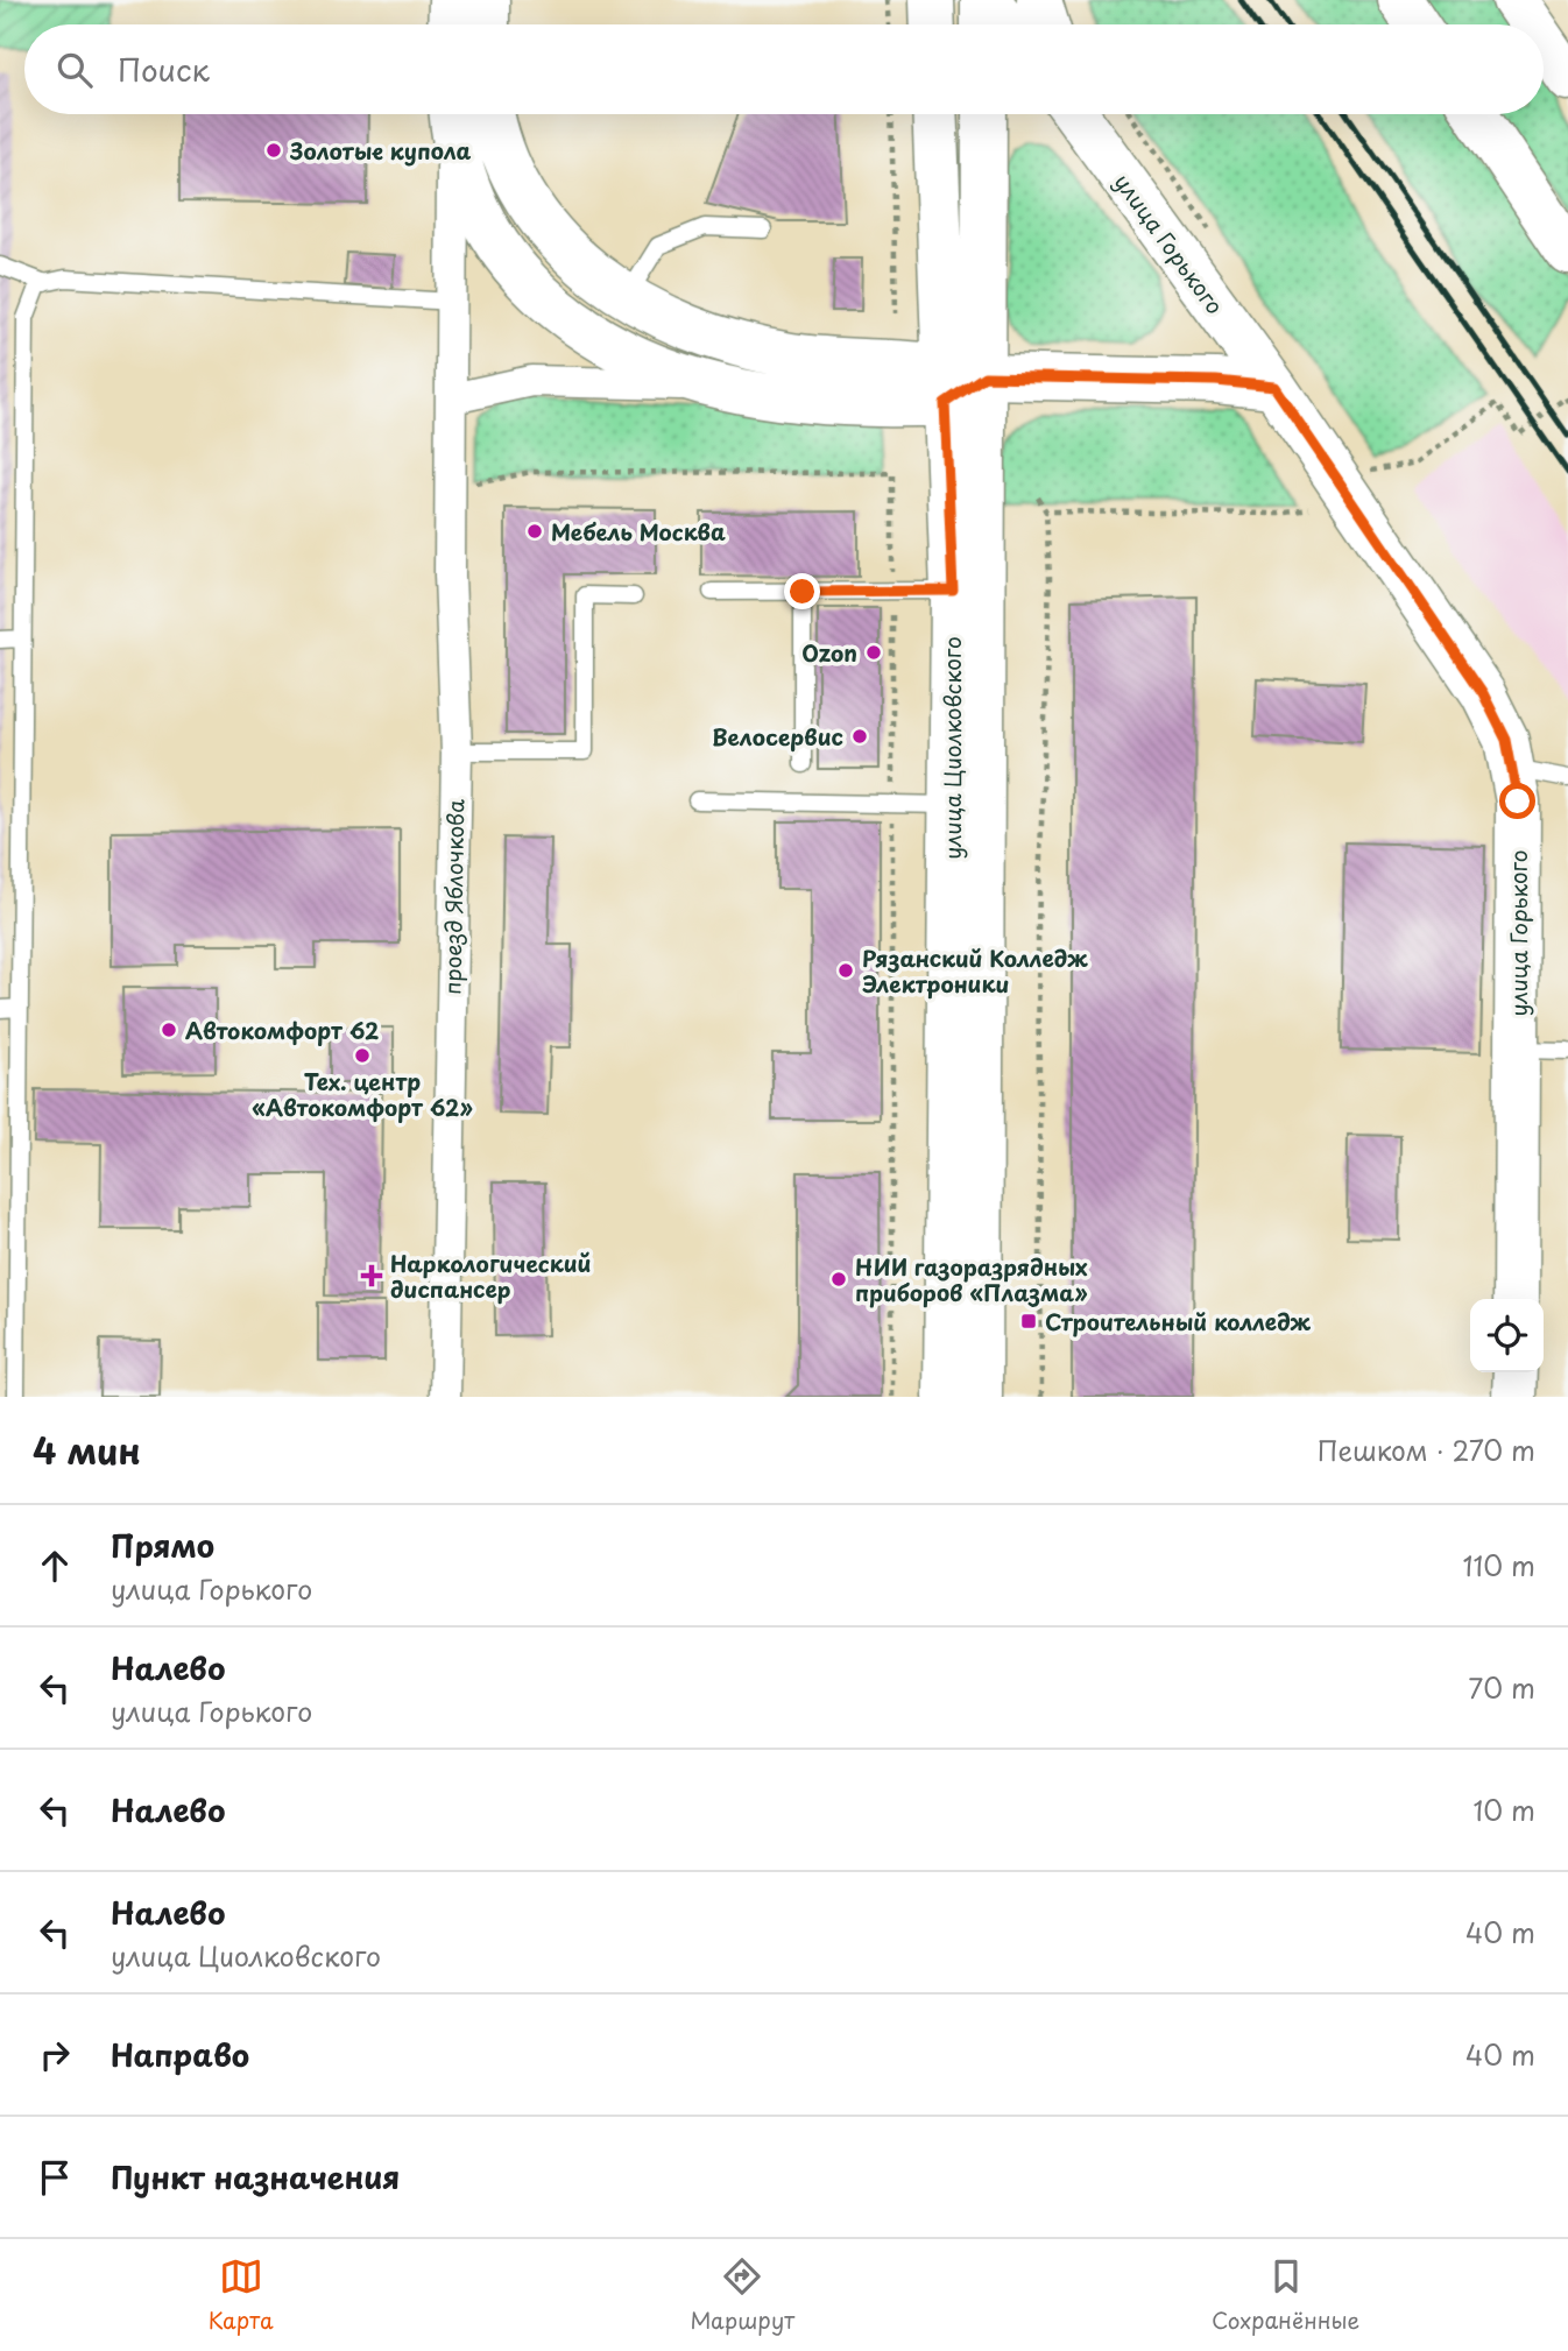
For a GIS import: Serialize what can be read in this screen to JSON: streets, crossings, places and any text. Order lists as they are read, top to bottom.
{
  "streets": {
    "main road": ["улица Горького", "улица Циолковского", "проезд Яблочкова"]
  },
  "crossings": [
    ["улица Циолковского", "проезд Яблочкова"]
  ],
  "places": {
    "other": [
      "Золотые купола",
      "Мебель Москва",
      "Ozon",
      "Велосервис",
      "Рязанский Колледж Электроники",
      "Автокомфорт 62",
      "Тех. центр «Автокомфорт 62»",
      "НИИ газоразрядных приборов «Плазма»"
    ],
    "health": ["Наркологический диспансер"],
    "transit": ["Строительный колледж"]
  },
  "page": {
    "search": "Поиск",
    "heading": ["4 мин", "Пешком · 270 m"],
    "list": [
      ["Прямо", "улица Горького", "110 m"],
      ["Налево", "улица Горького", "70 m"],
      ["Налево", "10 m"],
      ["Налево", "улица Циолковского", "40 m"],
      ["Направо", "40 m"],
      "Пункт назначения"
    ],
    "nav": ["Карта", "Маршрут", "Сохранённые"]
  }
}
